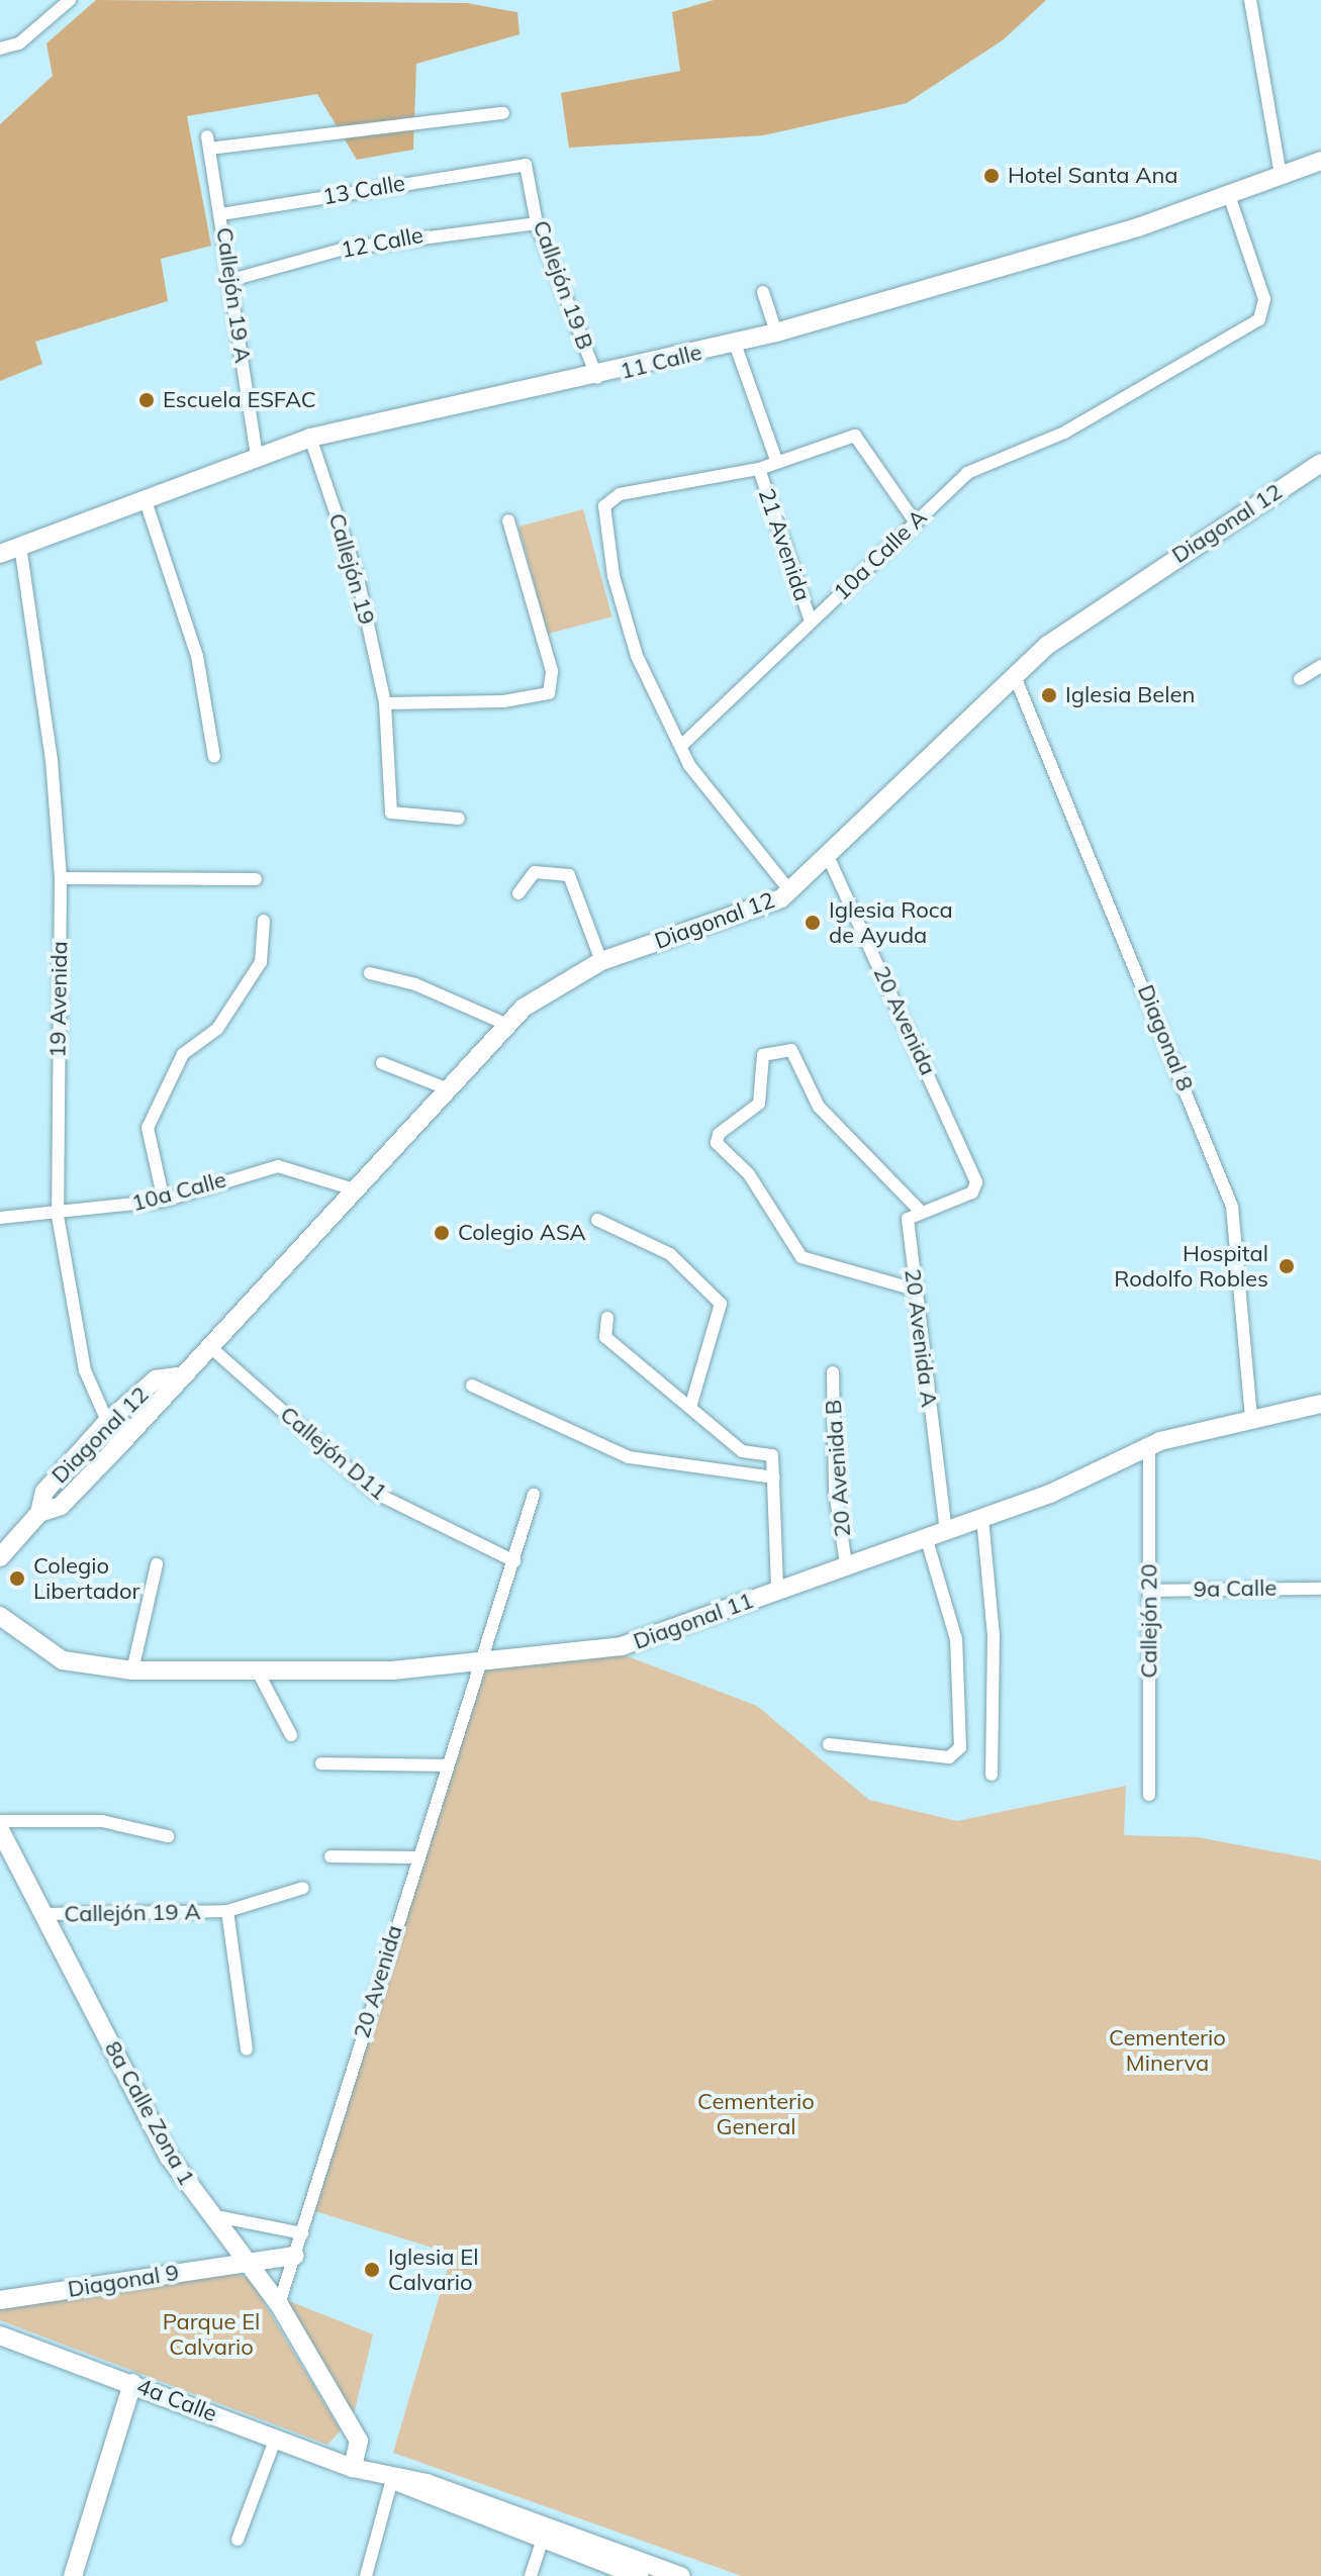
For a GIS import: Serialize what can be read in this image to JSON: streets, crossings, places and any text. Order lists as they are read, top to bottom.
{
  "streets": {
    "street": [
      "13 Calle",
      "12 Calle",
      "Callejón 19 B",
      "Callejón 19 A",
      "11 Calle",
      "Diagonal 12",
      "21 Avenida",
      "10a Calle A",
      "Callejón 19",
      "19 Avenida",
      "20 Avenida",
      "Diagonal 8",
      "10a Calle",
      "20 Avenida A",
      "Callejón D11",
      "20 Avenida B",
      "9a Calle",
      "Diagonal 11",
      "Callejón 20",
      "8a Calle Zona 1",
      "Diagonal 9",
      "4a Calle"
    ]
  },
  "crossings": [
    ["13 Calle", "Callejón 19 B"],
    ["13 Calle", "Callejón 19 A"],
    ["12 Calle", "Callejón 19 B"],
    ["12 Calle", "Callejón 19 A"],
    ["Callejón 19 B", "11 Calle"],
    ["Callejón 19 A", "11 Calle"],
    ["Callejón 19 A", "8a Calle Zona 1"],
    ["11 Calle", "21 Avenida"],
    ["11 Calle", "10a Calle A"],
    ["11 Calle", "Callejón 19"],
    ["11 Calle", "19 Avenida"],
    ["Diagonal 12", "19 Avenida"],
    ["Diagonal 12", "20 Avenida"],
    ["Diagonal 12", "Diagonal 8"],
    ["Diagonal 12", "10a Calle"],
    ["Diagonal 12", "Callejón D11"],
    ["21 Avenida", "10a Calle A"],
    ["19 Avenida", "10a Calle"],
    ["20 Avenida", "20 Avenida A"],
    ["20 Avenida", "Callejón D11"],
    ["20 Avenida", "Diagonal 11"],
    ["20 Avenida", "8a Calle Zona 1"],
    ["20 Avenida", "Diagonal 9"],
    ["Diagonal 8", "Diagonal 11"],
    ["20 Avenida A", "Diagonal 11"],
    ["20 Avenida B", "Diagonal 11"],
    ["9a Calle", "Callejón 20"],
    ["Diagonal 11", "Callejón 20"],
    ["8a Calle Zona 1", "Diagonal 9"],
    ["8a Calle Zona 1", "4a Calle"]
  ],
  "parks": ["Cementerio Minerva", "Cementerio General", "Parque El Calvario"],
  "places": [
    "Hotel Santa Ana",
    "Escuela ESFAC",
    "Iglesia Belen",
    "Iglesia Roca de Ayuda",
    "Colegio ASA",
    "Hospital Rodolfo Robles",
    "Colegio Libertador",
    "Iglesia El Calvario"
  ]
}
